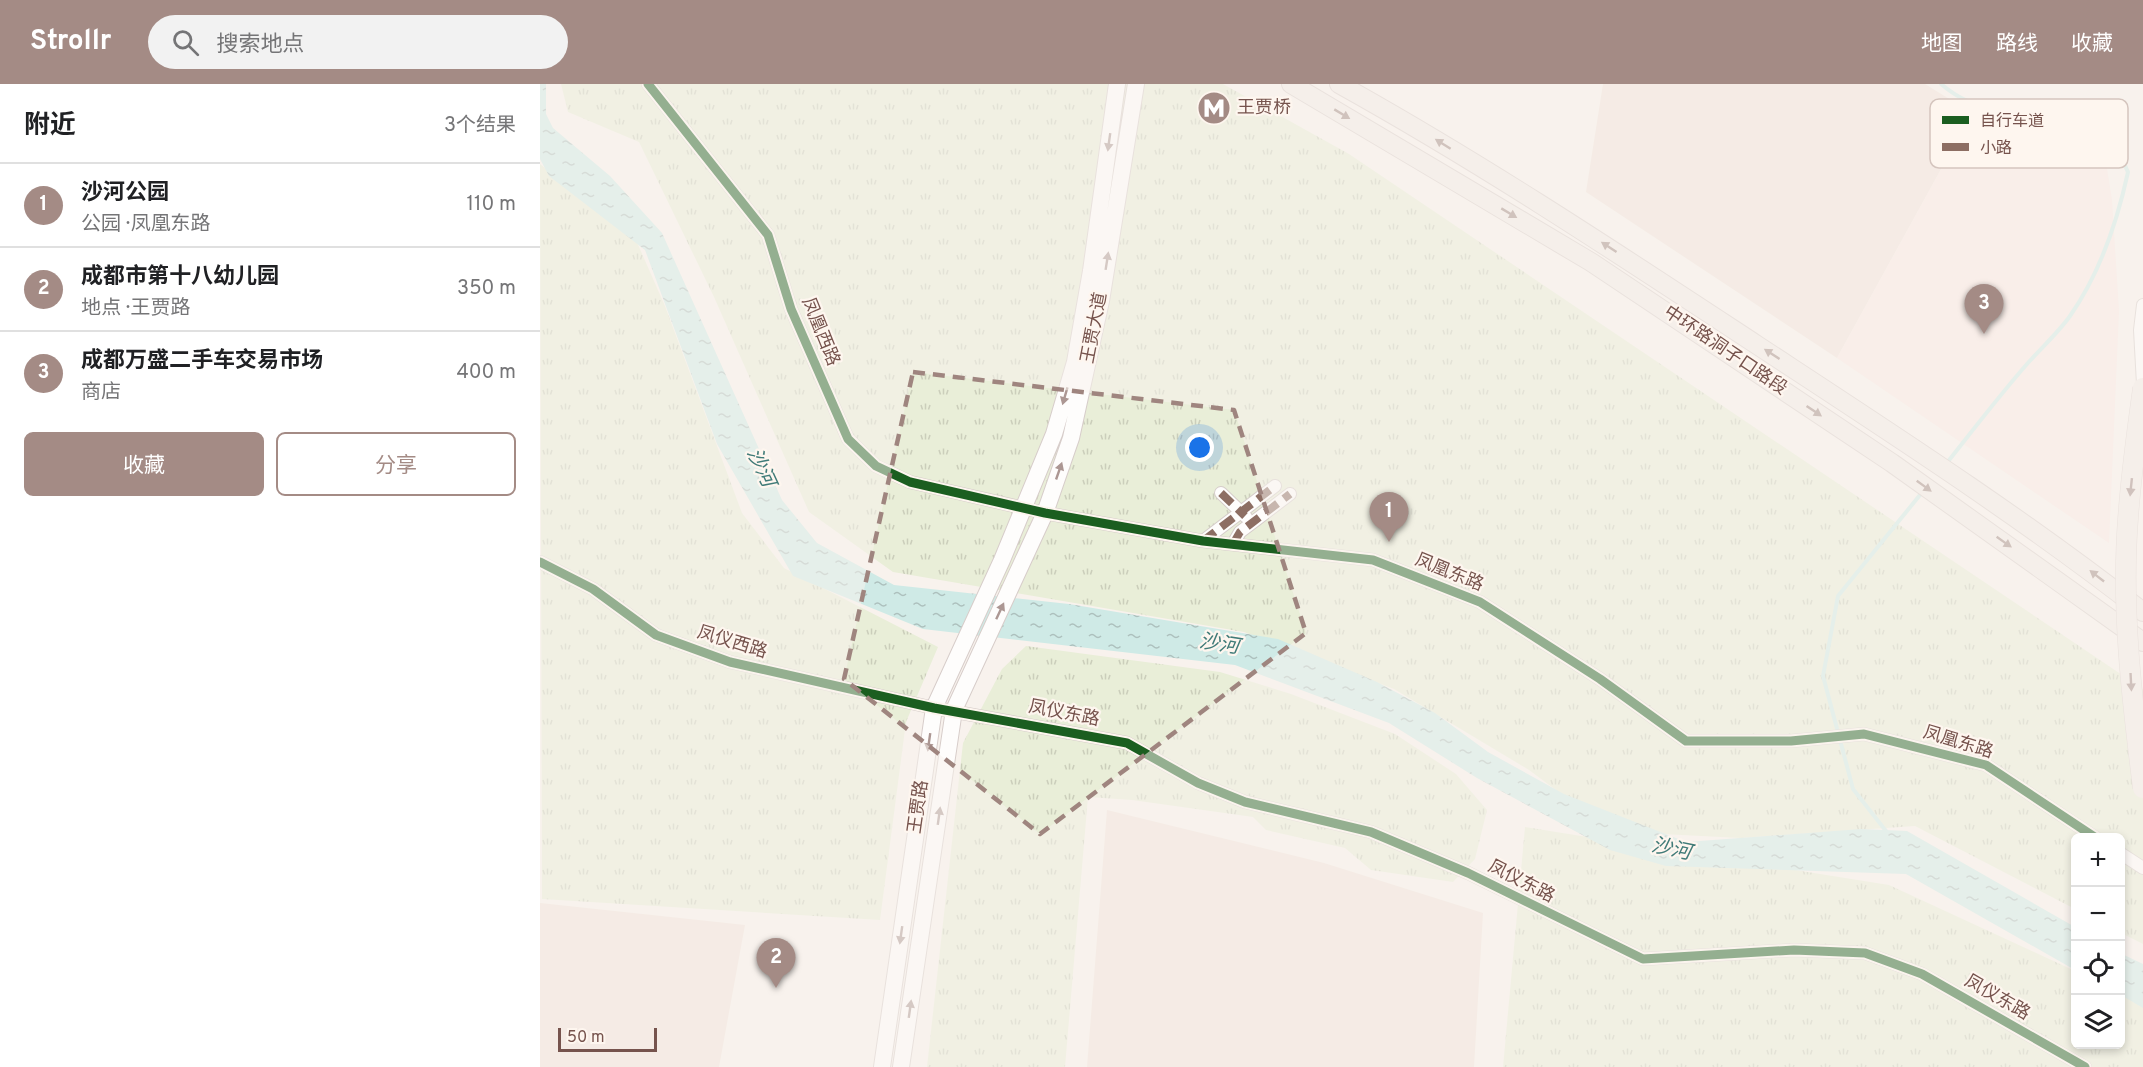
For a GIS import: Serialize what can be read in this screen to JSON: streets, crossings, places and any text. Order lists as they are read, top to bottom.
{
  "streets": {
    "main road": ["王贾大道", "中环路洞子口路段", "王贾路"],
    "street": [
      "凤凰西路",
      "凤凰东路",
      "凤仪西路",
      "凤仪东路"
    ]
  },
  "crossings": [
    ["王贾大道", "凤凰西路"],
    ["王贾大道", "凤凰东路"],
    ["王贾大道", "王贾路"],
    ["凤凰西路", "凤凰东路"],
    ["凤仪西路", "凤仪东路"],
    ["凤仪西路", "王贾路"],
    ["凤仪东路", "王贾路"]
  ],
  "water": ["沙河"],
  "places": {
    "metro station": ["王贾桥"]
  },
  "legend": ["自行车道", "小路"],
  "scale_bar": "50 m",
  "page": {
    "header": "Strollr",
    "search": "搜索地点",
    "nav": ["地图", "路线", "收藏"],
    "heading": ["附近", "3个结果"],
    "list": [
      {
        "mark": "1",
        "name": "沙河公园",
        "note": "公园 · 凤凰东路",
        "value": "110 m"
      },
      {
        "mark": "2",
        "name": "成都市第十八幼儿园",
        "note": "地点 · 王贾路",
        "value": "350 m"
      },
      {
        "mark": "3",
        "name": "成都万盛二手车交易市场",
        "note": "商店",
        "value": "400 m"
      }
    ],
    "pins": ["3", "1", "2"],
    "buttons": ["收藏", "分享"],
    "map_buttons": ["+", "−"],
    "scale": "50 m"
  }
}
